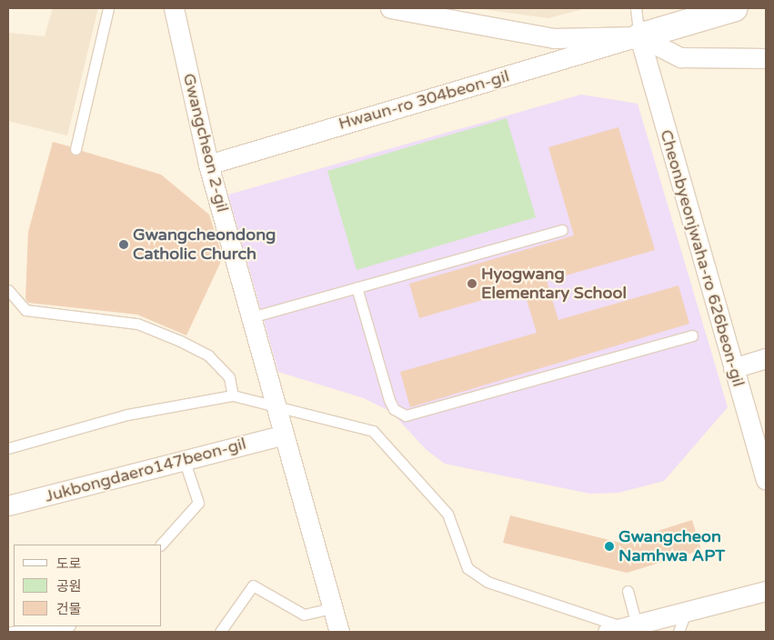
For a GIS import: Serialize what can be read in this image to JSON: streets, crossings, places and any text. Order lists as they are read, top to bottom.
{
  "streets": {
    "street": [
      "Hwaun-ro 304beon-gil",
      "Gwangcheon 2-gil",
      "Cheonbyeonjwaha-ro 626beon-gil",
      "Jukbongdaero147beon-gil"
    ]
  },
  "crossings": [
    ["Hwaun-ro 304beon-gil", "Gwangcheon 2-gil"],
    ["Hwaun-ro 304beon-gil", "Cheonbyeonjwaha-ro 626beon-gil"],
    ["Gwangcheon 2-gil", "Jukbongdaero147beon-gil"]
  ],
  "places": ["Gwangcheondong Catholic Church", "Hyogwang Elementary School", "Gwangcheon Namhwa APT"],
  "legend": ["도로", "공원", "건물"]
}
